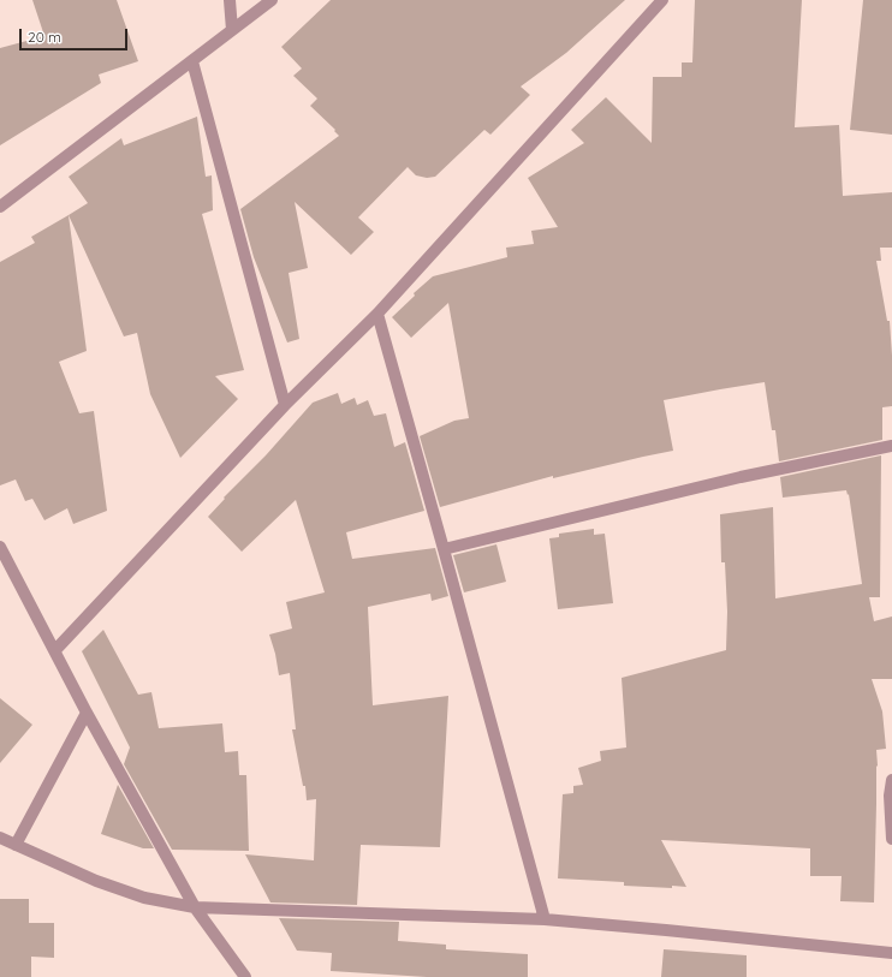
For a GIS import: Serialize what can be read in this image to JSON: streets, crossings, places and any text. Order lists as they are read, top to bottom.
{
  "scale_bar": "20 m"
}
